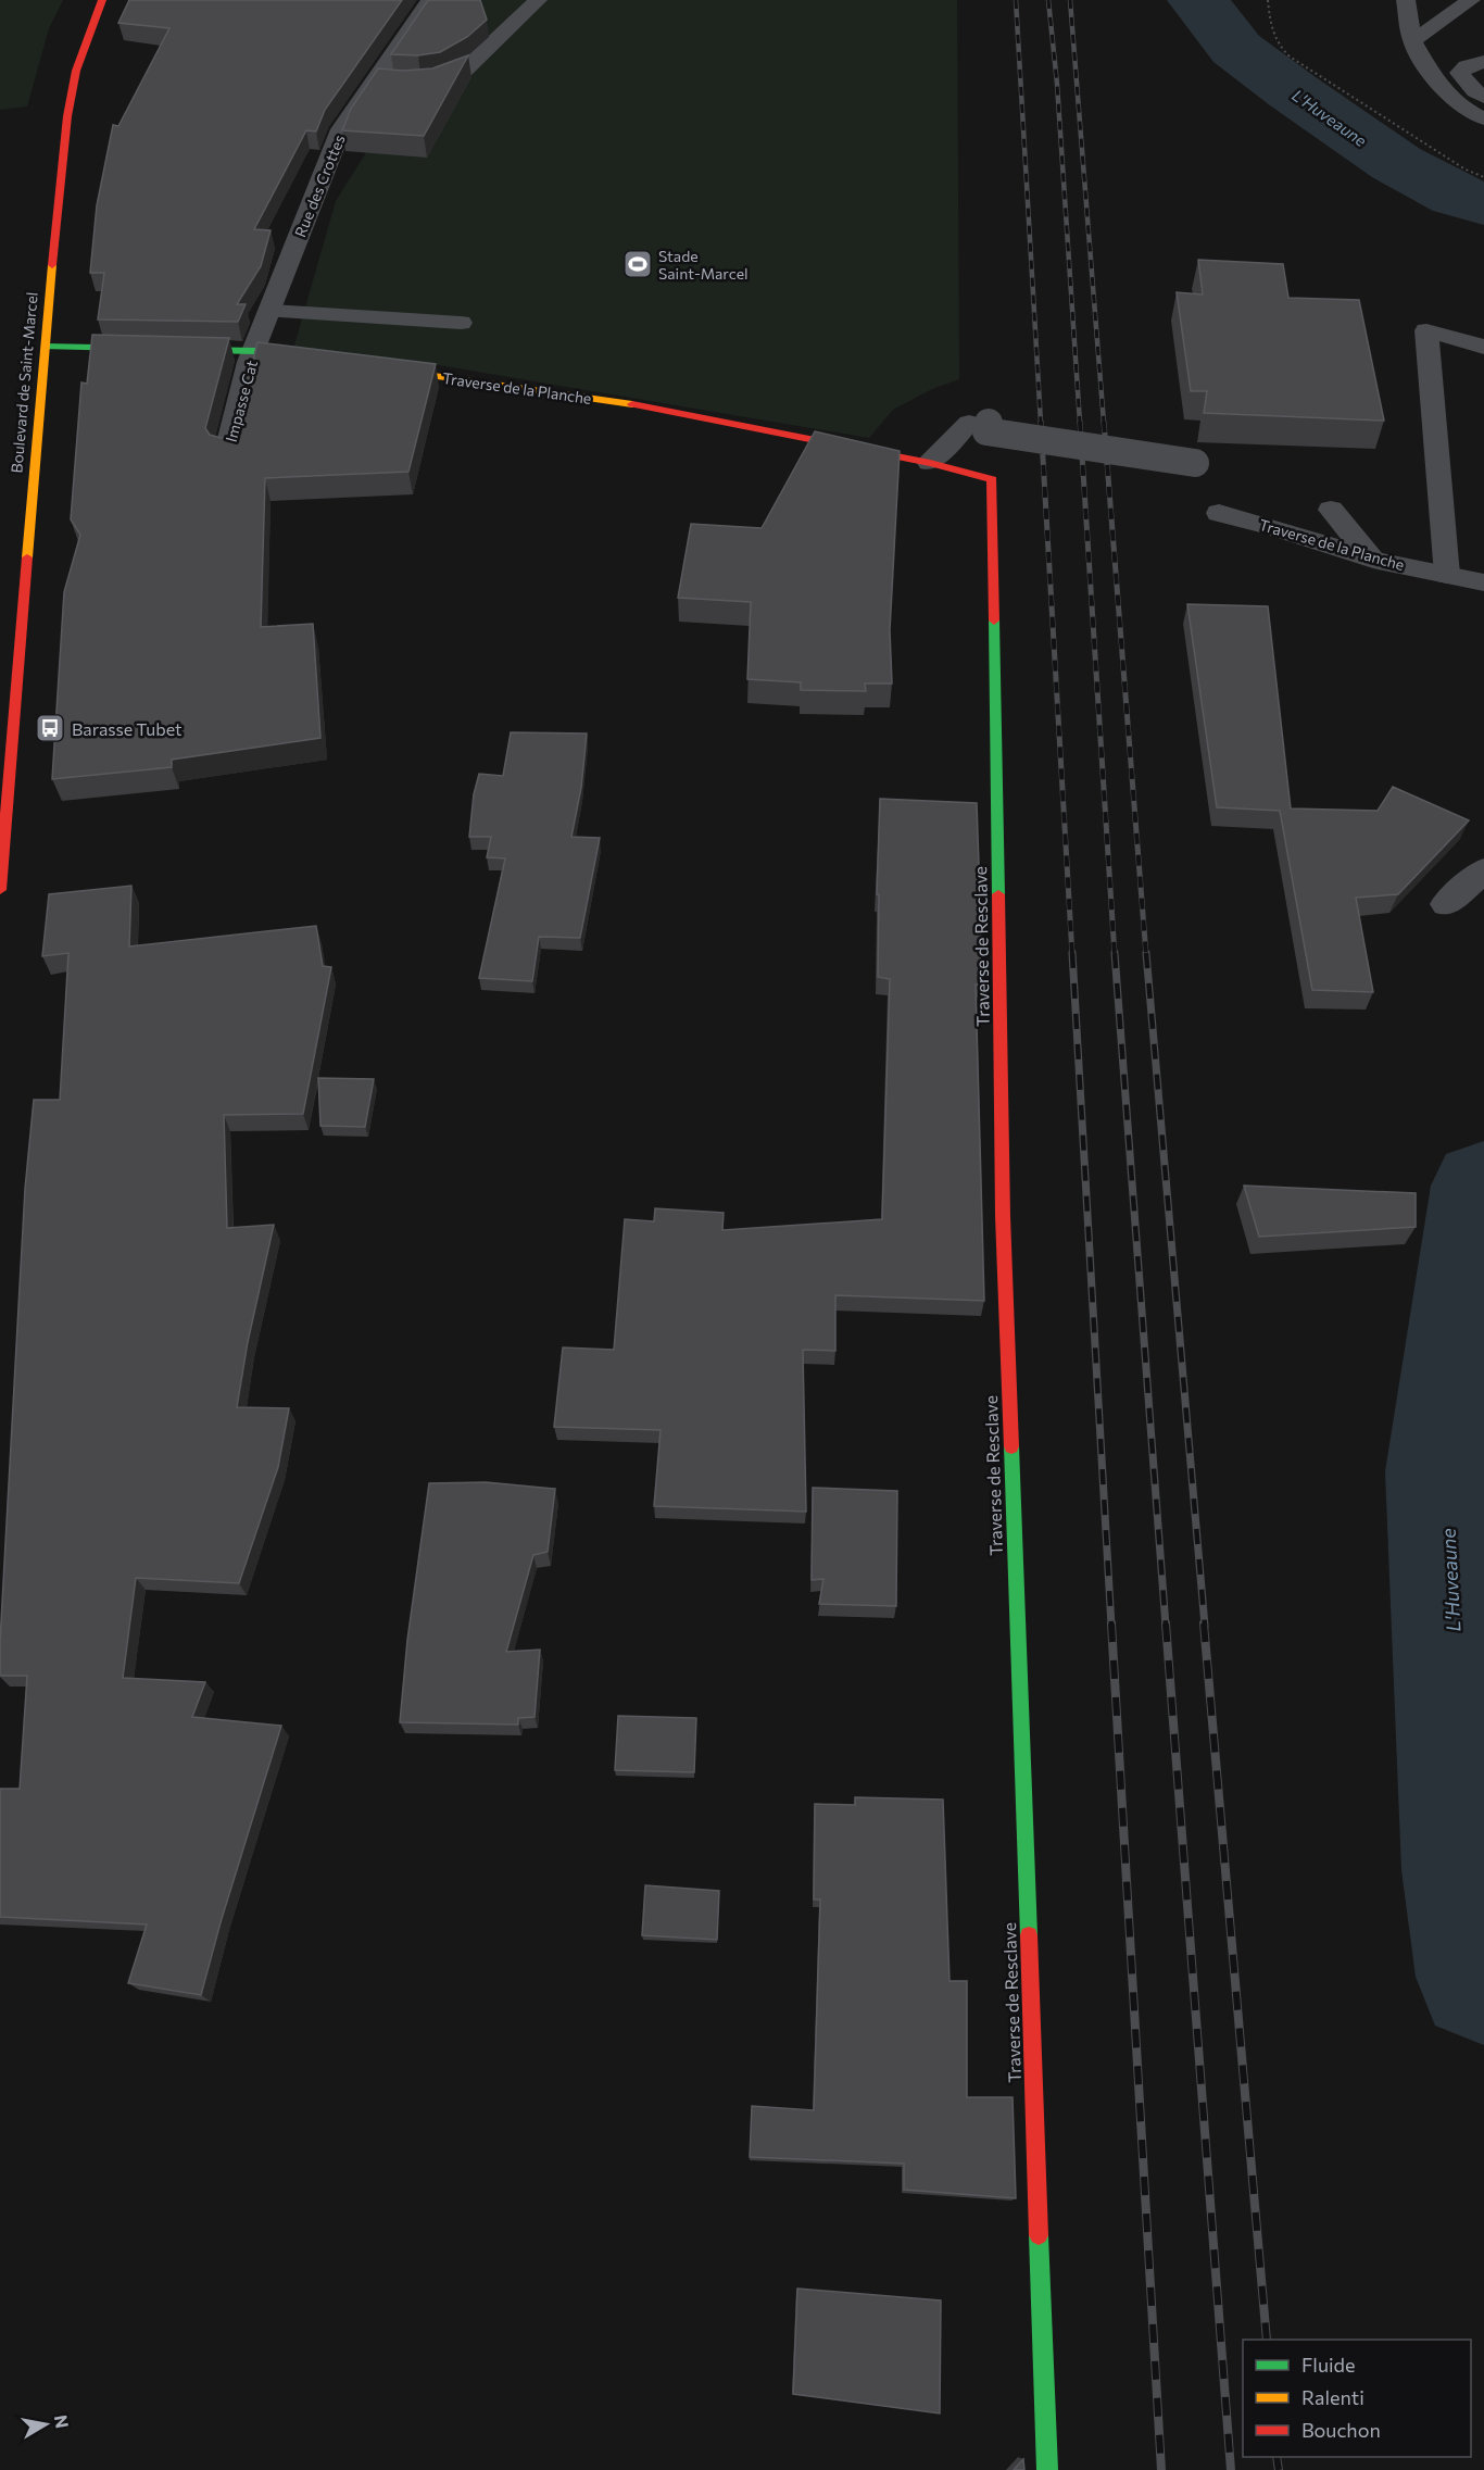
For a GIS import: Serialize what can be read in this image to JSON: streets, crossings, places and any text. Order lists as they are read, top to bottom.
{
  "streets": {
    "street": [
      "Rue des Crottes",
      "Boulevard de Saint-Marcel",
      "Traverse de la Planche",
      "Impasse Cat",
      "Traverse de Resclave"
    ]
  },
  "crossings": [
    ["Rue des Crottes", "Impasse Cat"],
    ["Traverse de la Planche", "Traverse de Resclave"]
  ],
  "water": ["L'Huveaune"],
  "places": {
    "sports": ["Stade Saint-Marcel"],
    "bus stop": ["Barasse Tubet"]
  },
  "legend": ["Fluide", "Ralenti", "Bouchon"],
  "north": "right"
}
